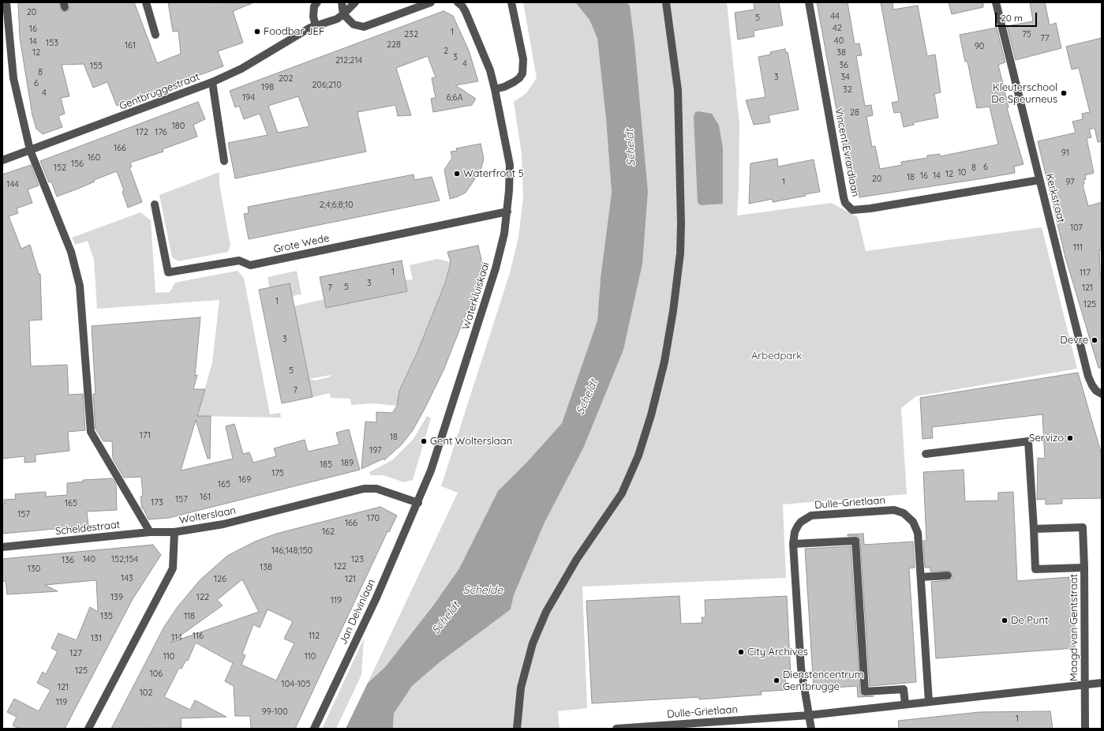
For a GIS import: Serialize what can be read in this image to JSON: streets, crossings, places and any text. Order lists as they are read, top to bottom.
{
  "streets": {
    "street": [
      "Gentbruggestraat",
      "Vincent Evrardlaan",
      "Kerkstraat",
      "Grote Wede",
      "Waterkluiskaai",
      "Dulle-Grietlaan",
      "Wolterslaan",
      "Scheldestraat",
      "Jan Delvinlaan",
      "Maagd van Gentstraat"
    ]
  },
  "crossings": [
    ["Vincent Evrardlaan", "Kerkstraat"],
    ["Grote Wede", "Waterkluiskaai"],
    ["Waterkluiskaai", "Wolterslaan"],
    ["Waterkluiskaai", "Jan Delvinlaan"],
    ["Dulle-Grietlaan", "Maagd van Gentstraat"],
    ["Wolterslaan", "Scheldestraat"],
    ["Wolterslaan", "Jan Delvinlaan"]
  ],
  "water": ["Scheldt", "Schelde"],
  "parks": ["Arbedpark"],
  "places": [
    "Foodbar JEF",
    "Kleuterschool De Speurneus",
    "Waterfront 5",
    "Devre",
    "Servizo",
    "Gent Wolterslaan",
    "De Punt",
    "City Archives",
    "Dienstencentrum Gentbrugge"
  ],
  "house_numbers": [
    "20",
    "44",
    "5",
    "42",
    "16",
    "1",
    "232",
    "75",
    "77",
    "40",
    "14",
    "153",
    "228",
    "161",
    "90",
    "2",
    "12",
    "38",
    "3",
    "212;214",
    "4",
    "36",
    "155",
    "8",
    "3",
    "34",
    "202",
    "6",
    "206;210",
    "198",
    "32",
    "4",
    "194",
    "6;6A",
    "28",
    "180",
    "172",
    "176",
    "166",
    "91",
    "160",
    "156",
    "6",
    "152",
    "8",
    "10",
    "12",
    "16",
    "14",
    "18",
    "20",
    "1",
    "97",
    "144",
    "2;4;6;8;10",
    "107",
    "111",
    "1",
    "117",
    "3",
    "5",
    "7",
    "121",
    "1",
    "125",
    "3",
    "5",
    "7",
    "171",
    "18",
    "197",
    "189",
    "185",
    "175",
    "169",
    "165",
    "161",
    "157",
    "173",
    "165",
    "157",
    "170",
    "166",
    "162",
    "146;148;150",
    "140",
    "152;154",
    "123",
    "136",
    "122",
    "138",
    "130",
    "143",
    "126",
    "121",
    "139",
    "122",
    "119",
    "135",
    "118",
    "116",
    "112",
    "114",
    "131",
    "127",
    "110",
    "110",
    "125",
    "106",
    "104-105",
    "121",
    "102",
    "119",
    "99-100",
    "1"
  ],
  "scale_bar": "20 m"
}
